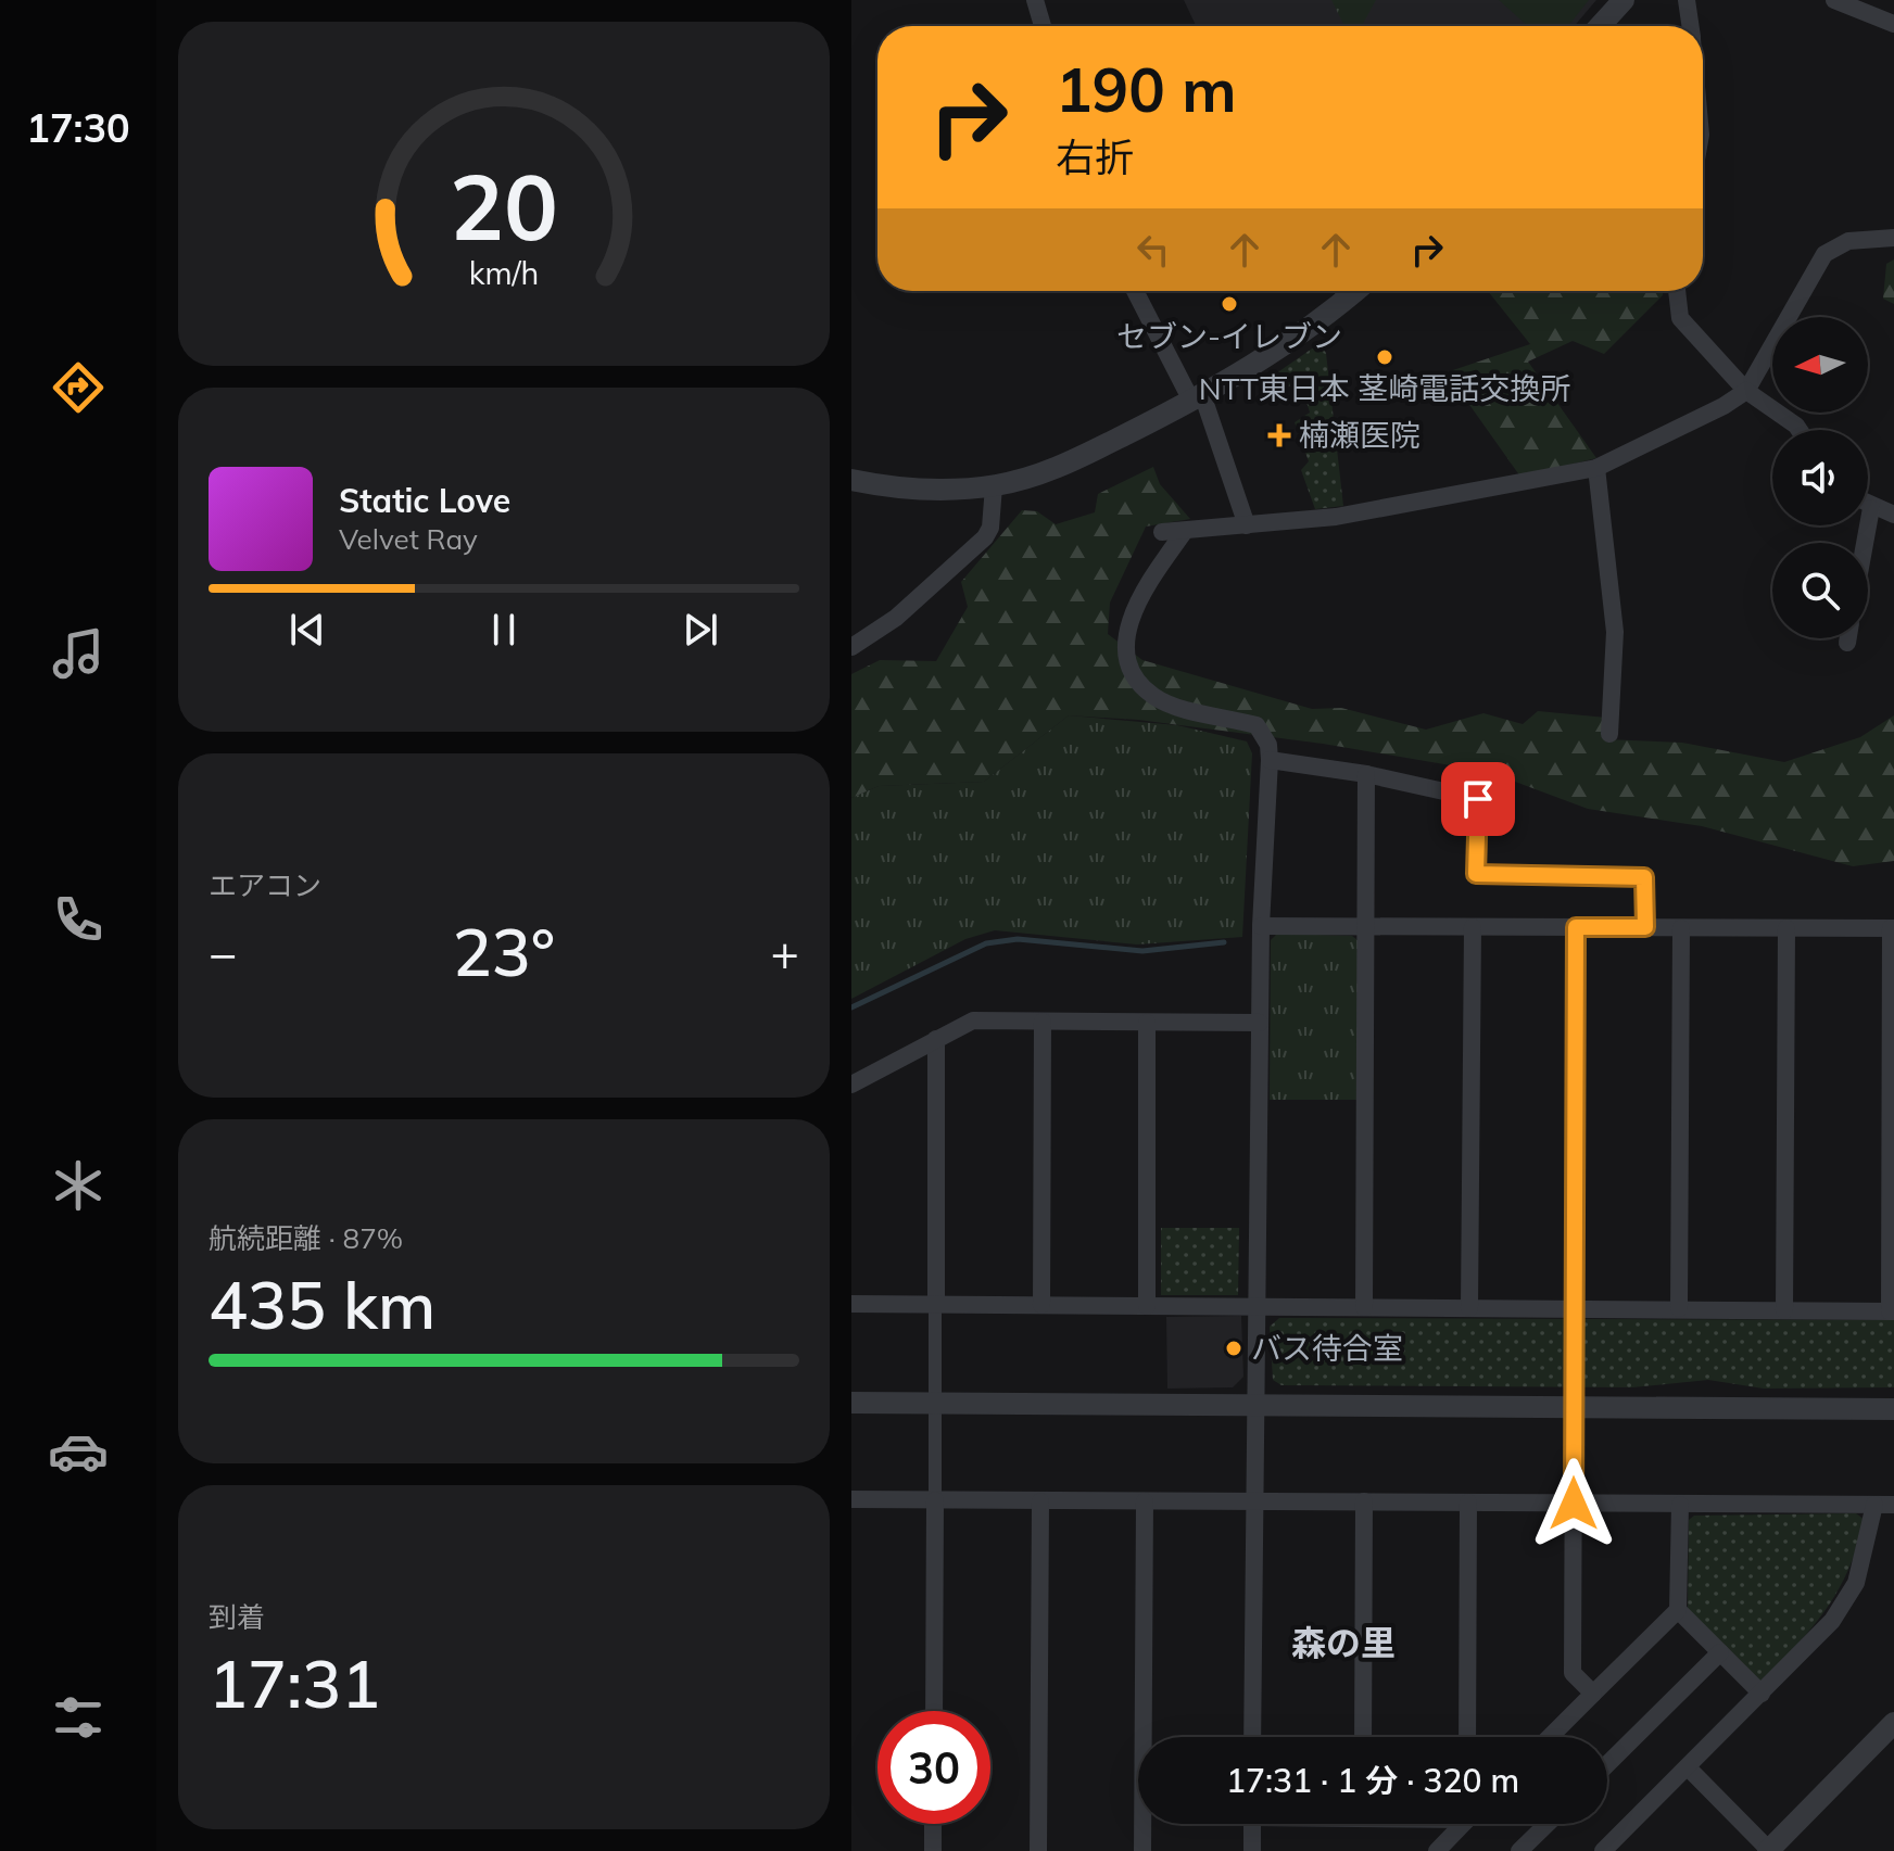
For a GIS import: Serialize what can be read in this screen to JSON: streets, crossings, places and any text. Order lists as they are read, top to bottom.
{
  "districts": ["森の里"],
  "places": {
    "other": ["セブン-イレブン", "NTT東日本 茎崎電話交換所", "バス待合室"],
    "health": ["楠瀬医院"]
  },
  "north": "left",
  "page": {
    "tabs": "17:30",
    "turn": ["190 m", "右折"],
    "song": ["Static Love", "Velvet Ray"],
    "tile": [
      "エアコン",
      ["航続距離 · 87%", "435 km"],
      ["到着", "17:31"]
    ],
    "heat": ["−", "23°", "+"],
    "limit": "30",
    "trip": "17:31 · 1 分 · 320 m",
    "gauge": ["20", "km/h"]
  }
}
